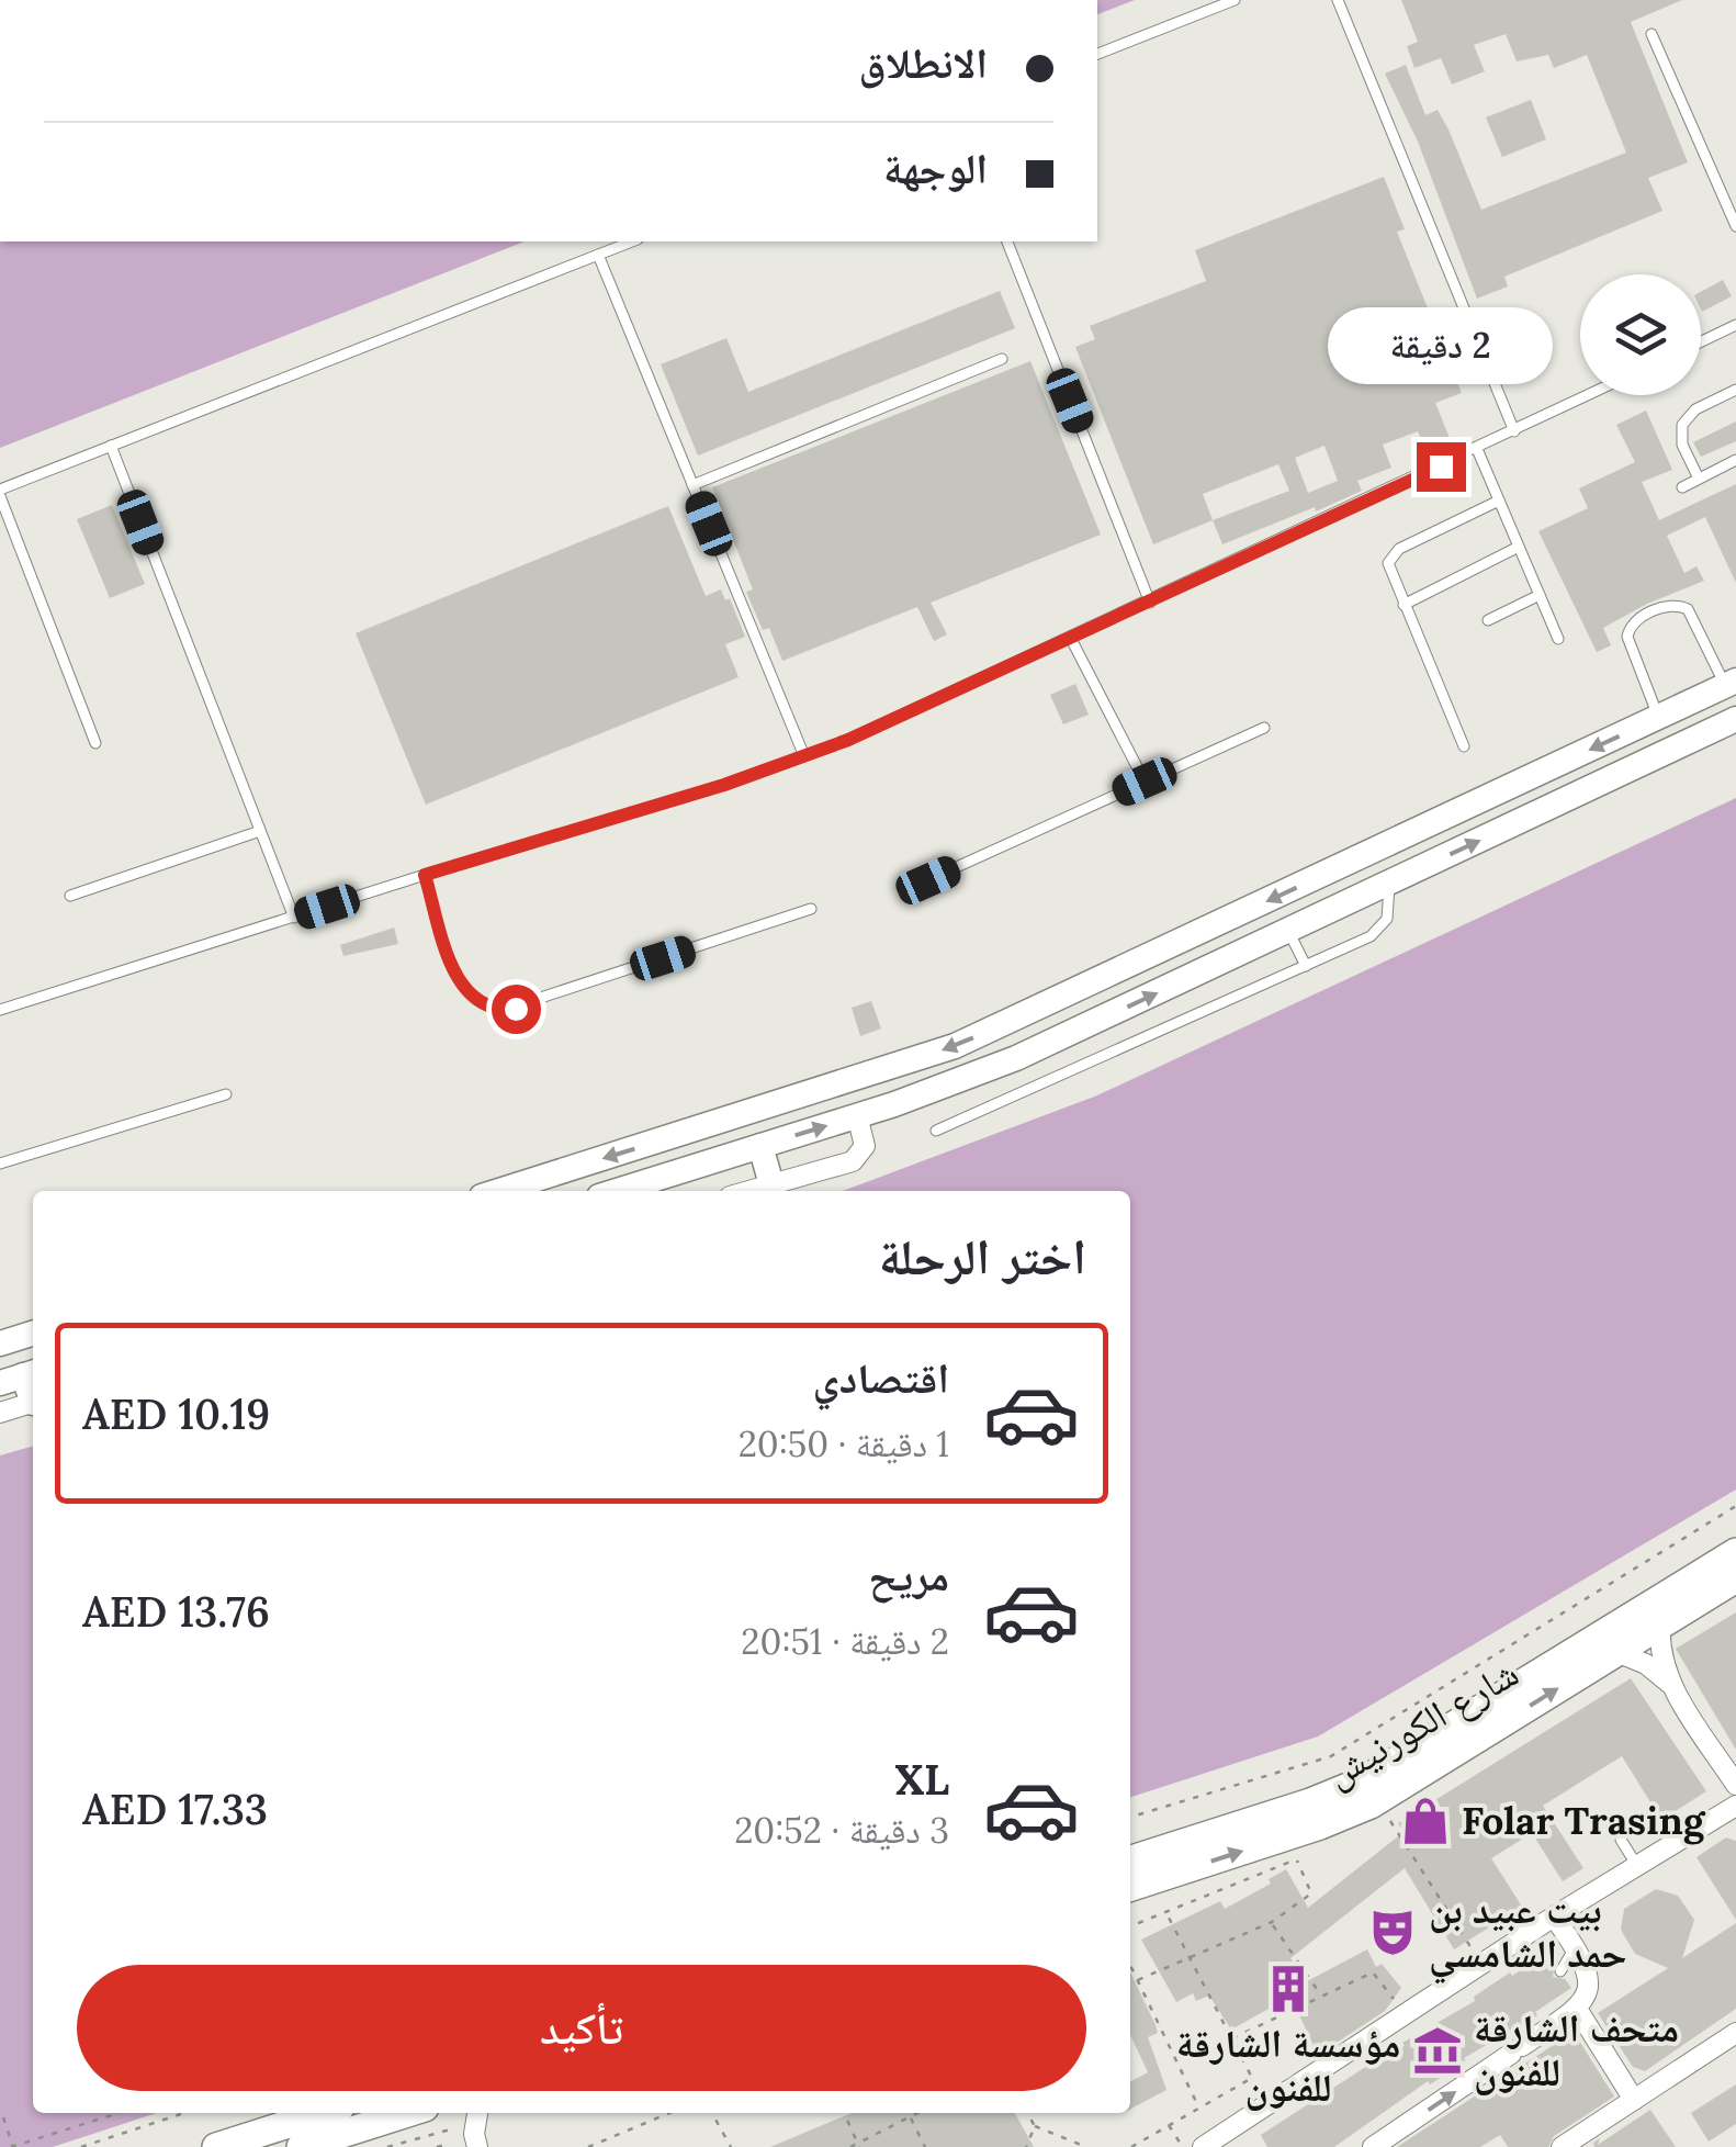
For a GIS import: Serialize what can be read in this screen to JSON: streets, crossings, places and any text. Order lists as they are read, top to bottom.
{
  "streets": {
    "main road": ["شارع الكورنيش"]
  },
  "places": {
    "shop": ["Folar Trasing"],
    "theatre": ["بيت عبيد بن حمد الشامسي"],
    "building": ["مؤسسة الشارقة للفنون"],
    "museum": ["متحف الشارقة للفنون"]
  },
  "page": {
    "banner": ["الانطلاق", "الوجهة"],
    "bubble": "2 دقيقة",
    "heading": "اختر الرحلة",
    "list": [
      {
        "name": "اقتصادي",
        "note": "1 دقيقة · 20:50",
        "value": "AED 10.19"
      },
      {
        "name": "مريح",
        "note": "2 دقيقة · 20:51",
        "value": "AED 13.76"
      },
      {
        "name": "XL",
        "note": "3 دقيقة · 20:52",
        "value": "AED 17.33"
      }
    ],
    "buttons": "تأكيد"
  }
}
